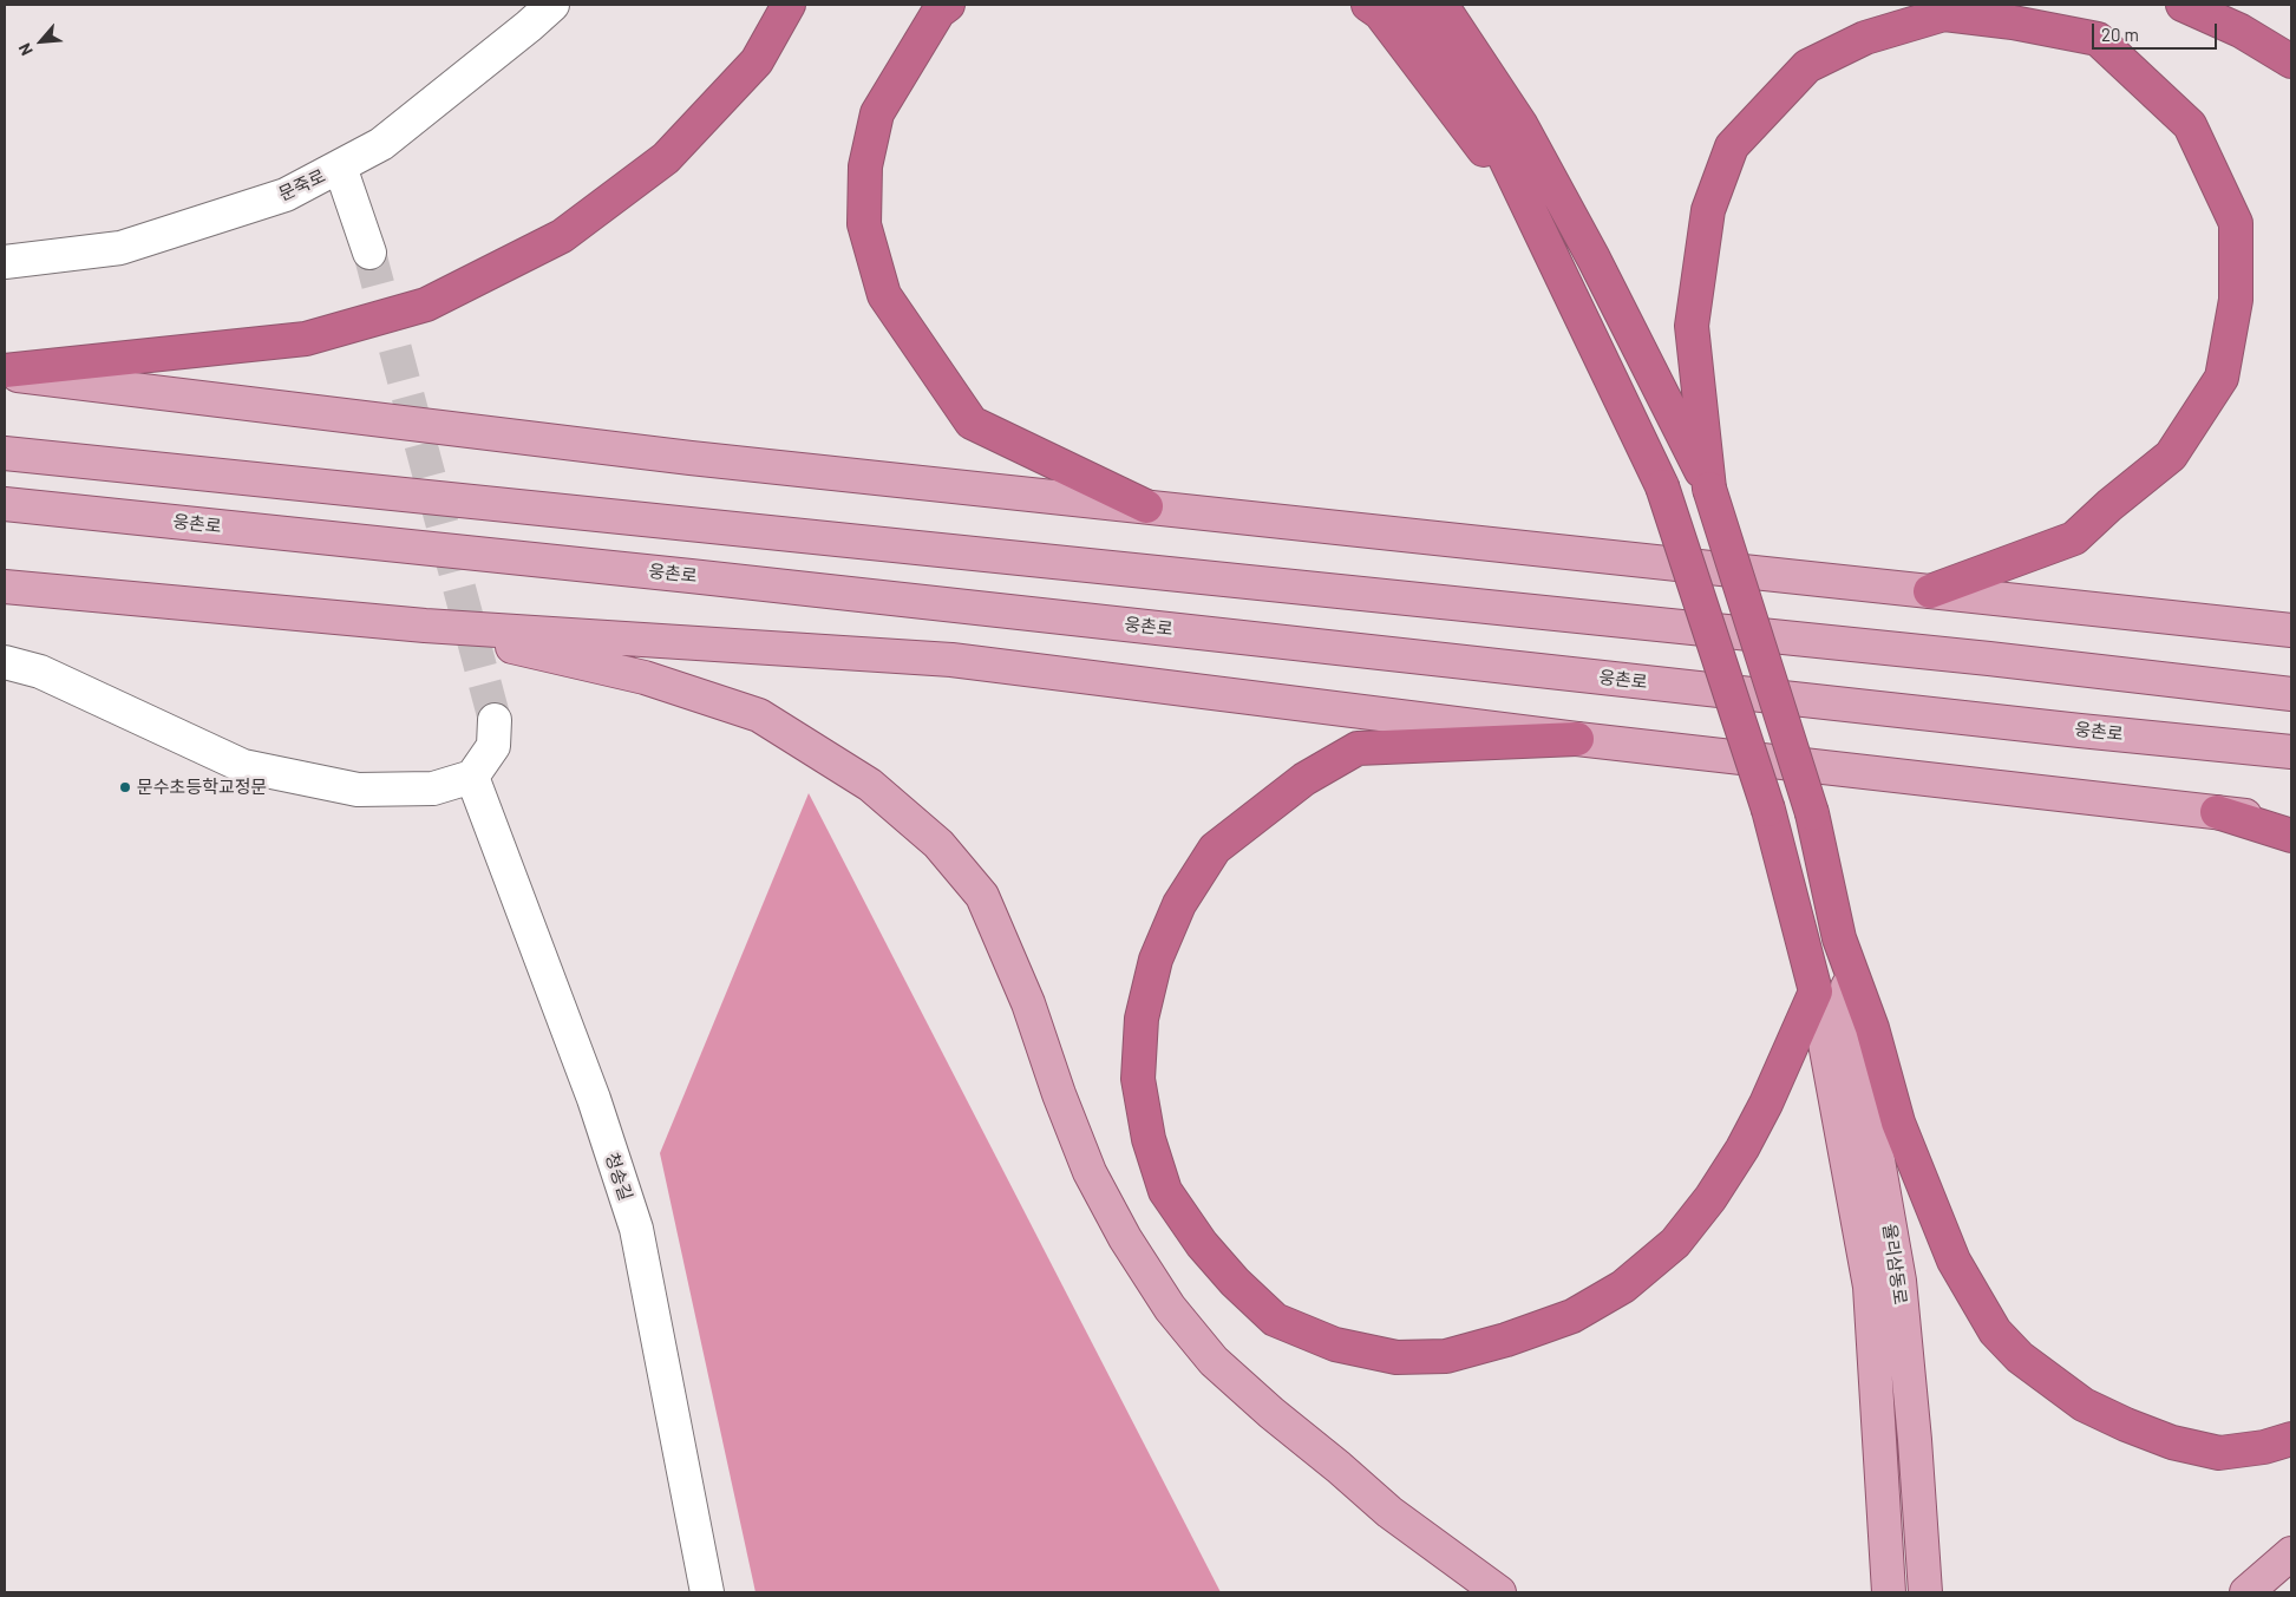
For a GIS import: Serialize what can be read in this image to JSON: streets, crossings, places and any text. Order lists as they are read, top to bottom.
{
  "streets": {
    "main road": ["웅촌로", "율리삼동로"],
    "street": ["문죽로", "청송길"]
  },
  "places": ["문수초등학교정문"],
  "scale_bar": "20 m",
  "north": "bottom left"
}
